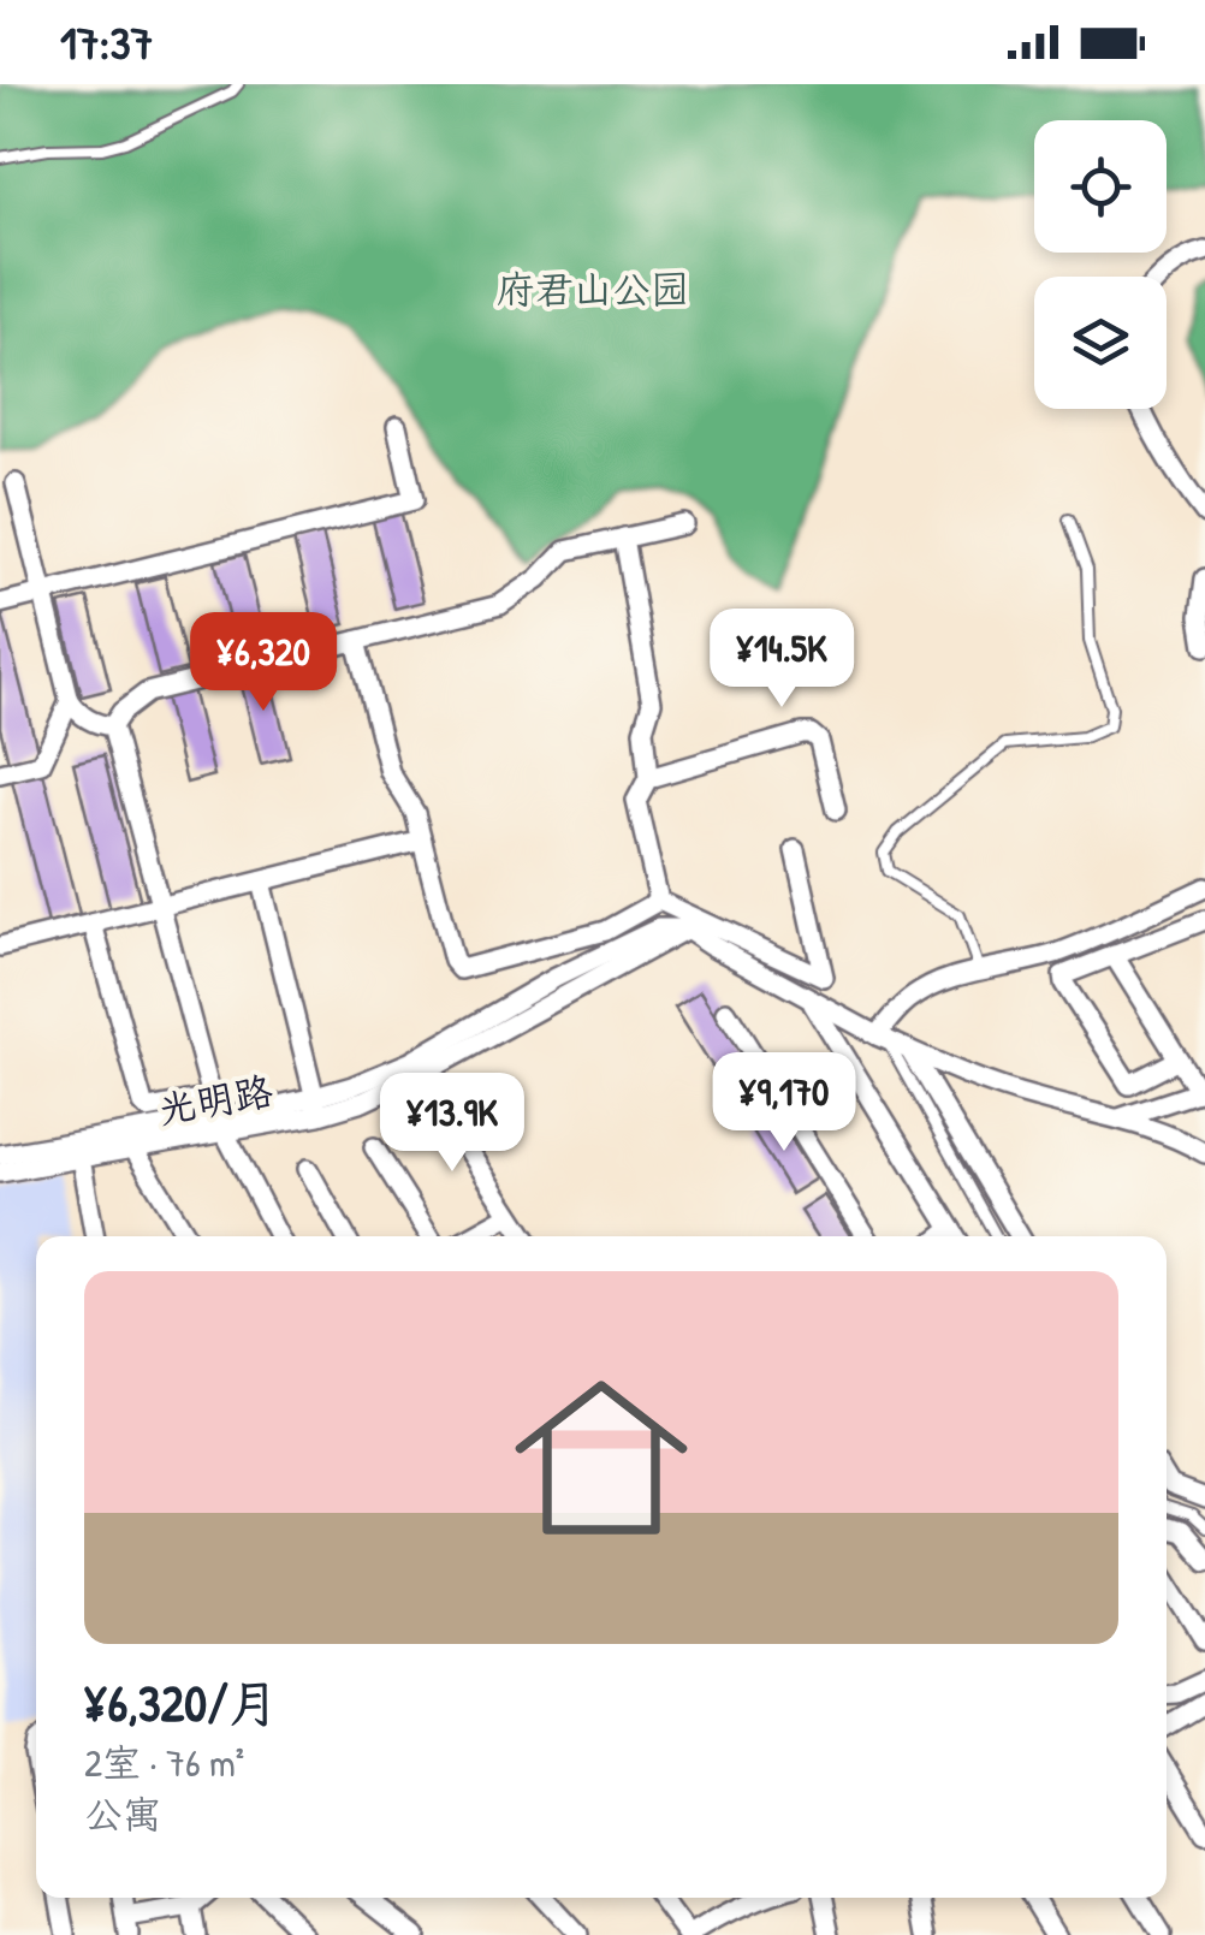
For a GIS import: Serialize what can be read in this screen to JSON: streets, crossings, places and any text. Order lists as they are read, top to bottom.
{
  "streets": {
    "street": ["光明路"]
  },
  "parks": ["府君山公园"],
  "page": {
    "status": "17:37",
    "price": [
      "¥14.5K",
      "¥6,320",
      "¥9,170",
      "¥13.9K"
    ],
    "list": [
      {
        "name": "¥6,320/月",
        "note": "2室 · 76 m² · 公寓"
      }
    ]
  }
}
